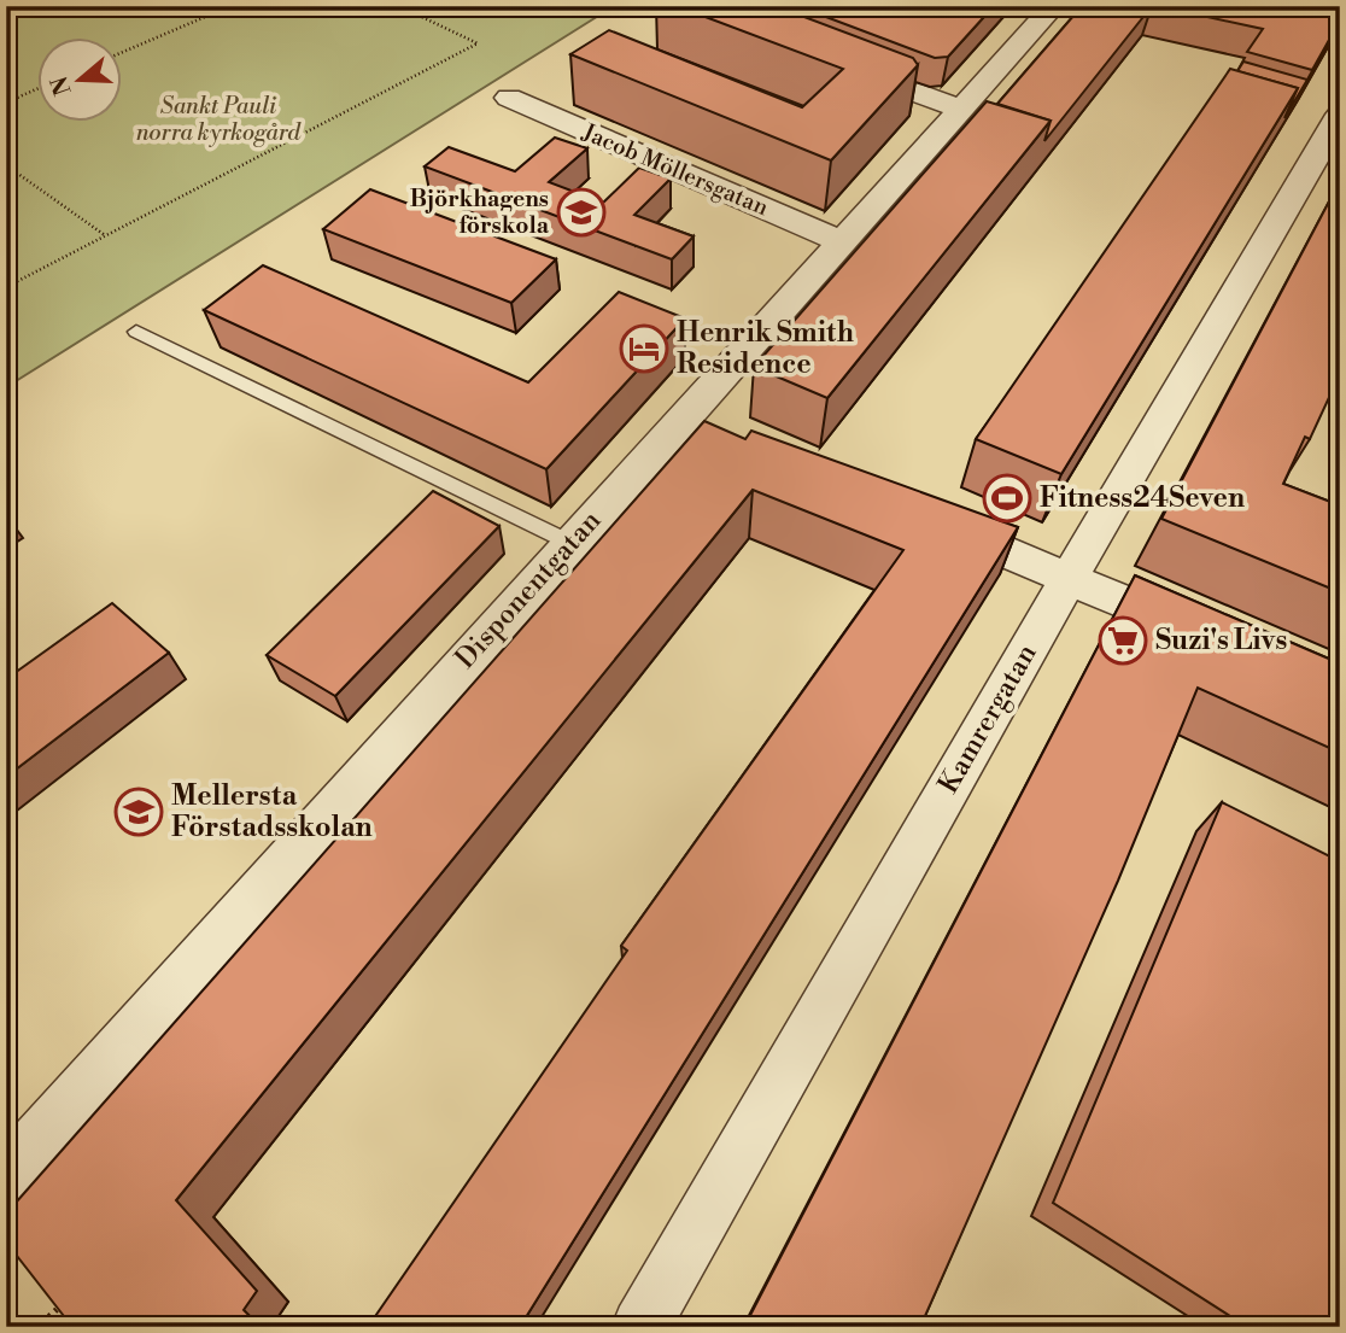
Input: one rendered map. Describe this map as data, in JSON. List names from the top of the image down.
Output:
{
  "streets": {
    "street": ["Jacob Möllersgatan", "Disponentgatan", "Kamrergatan"]
  },
  "crossings": [
    ["Jacob Möllersgatan", "Disponentgatan"]
  ],
  "parks": ["Sankt Pauli norra kyrkogård"],
  "places": {
    "school or university": ["Björkhagens förskola", "Mellersta Förstadsskolan"],
    "hotel": ["Henrik Smith Residence"],
    "sports": ["Fitness24Seven"],
    "supermarket": ["Suzi's Livs"]
  },
  "north": "left"
}
